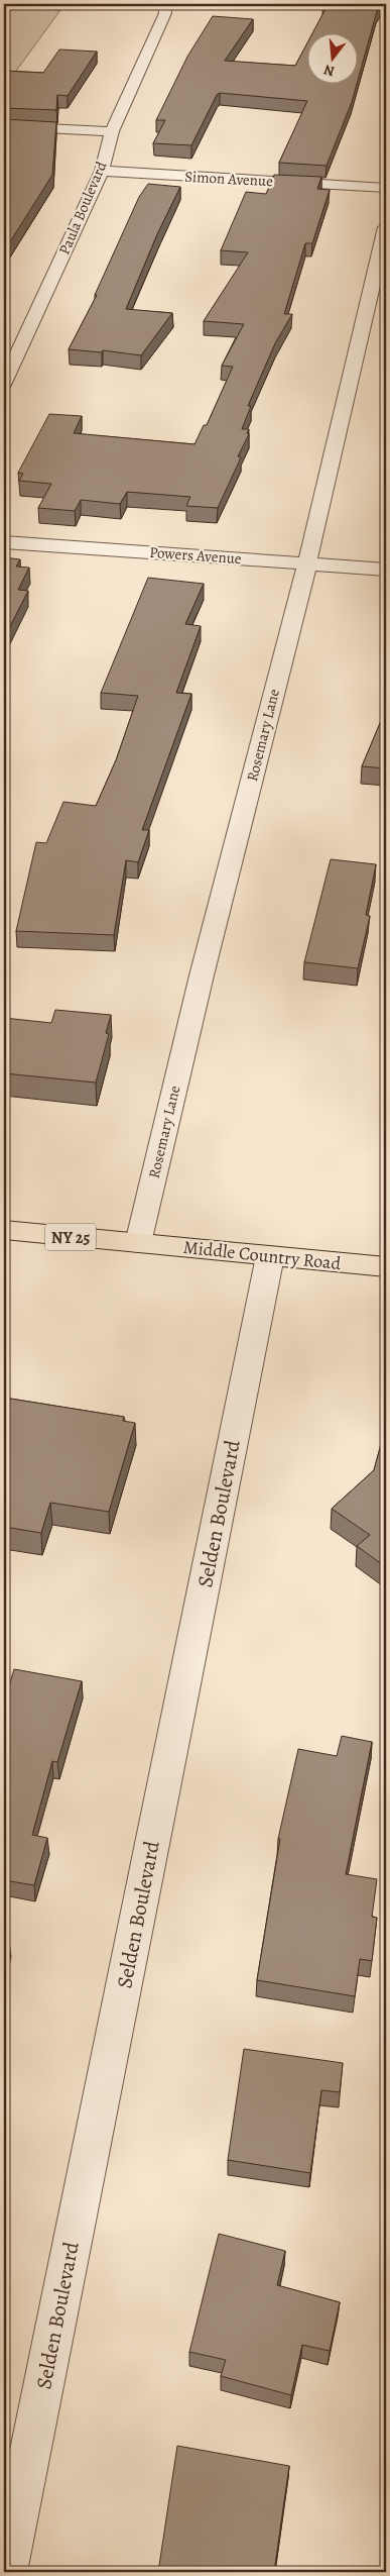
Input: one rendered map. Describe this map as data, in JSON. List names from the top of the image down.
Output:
{
  "streets": {
    "main road": ["NY 25", "Middle Country Road"],
    "street": [
      "Simon Avenue",
      "Paula Boulevard",
      "Powers Avenue",
      "Rosemary Lane",
      "Selden Boulevard"
    ]
  },
  "crossings": [
    ["Simon Avenue", "Paula Boulevard"],
    ["Powers Avenue", "Rosemary Lane"],
    ["Rosemary Lane", "NY 25"],
    ["Rosemary Lane", "Middle Country Road"],
    ["NY 25", "Middle Country Road"],
    ["Middle Country Road", "Selden Boulevard"]
  ],
  "north": "bottom"
}
